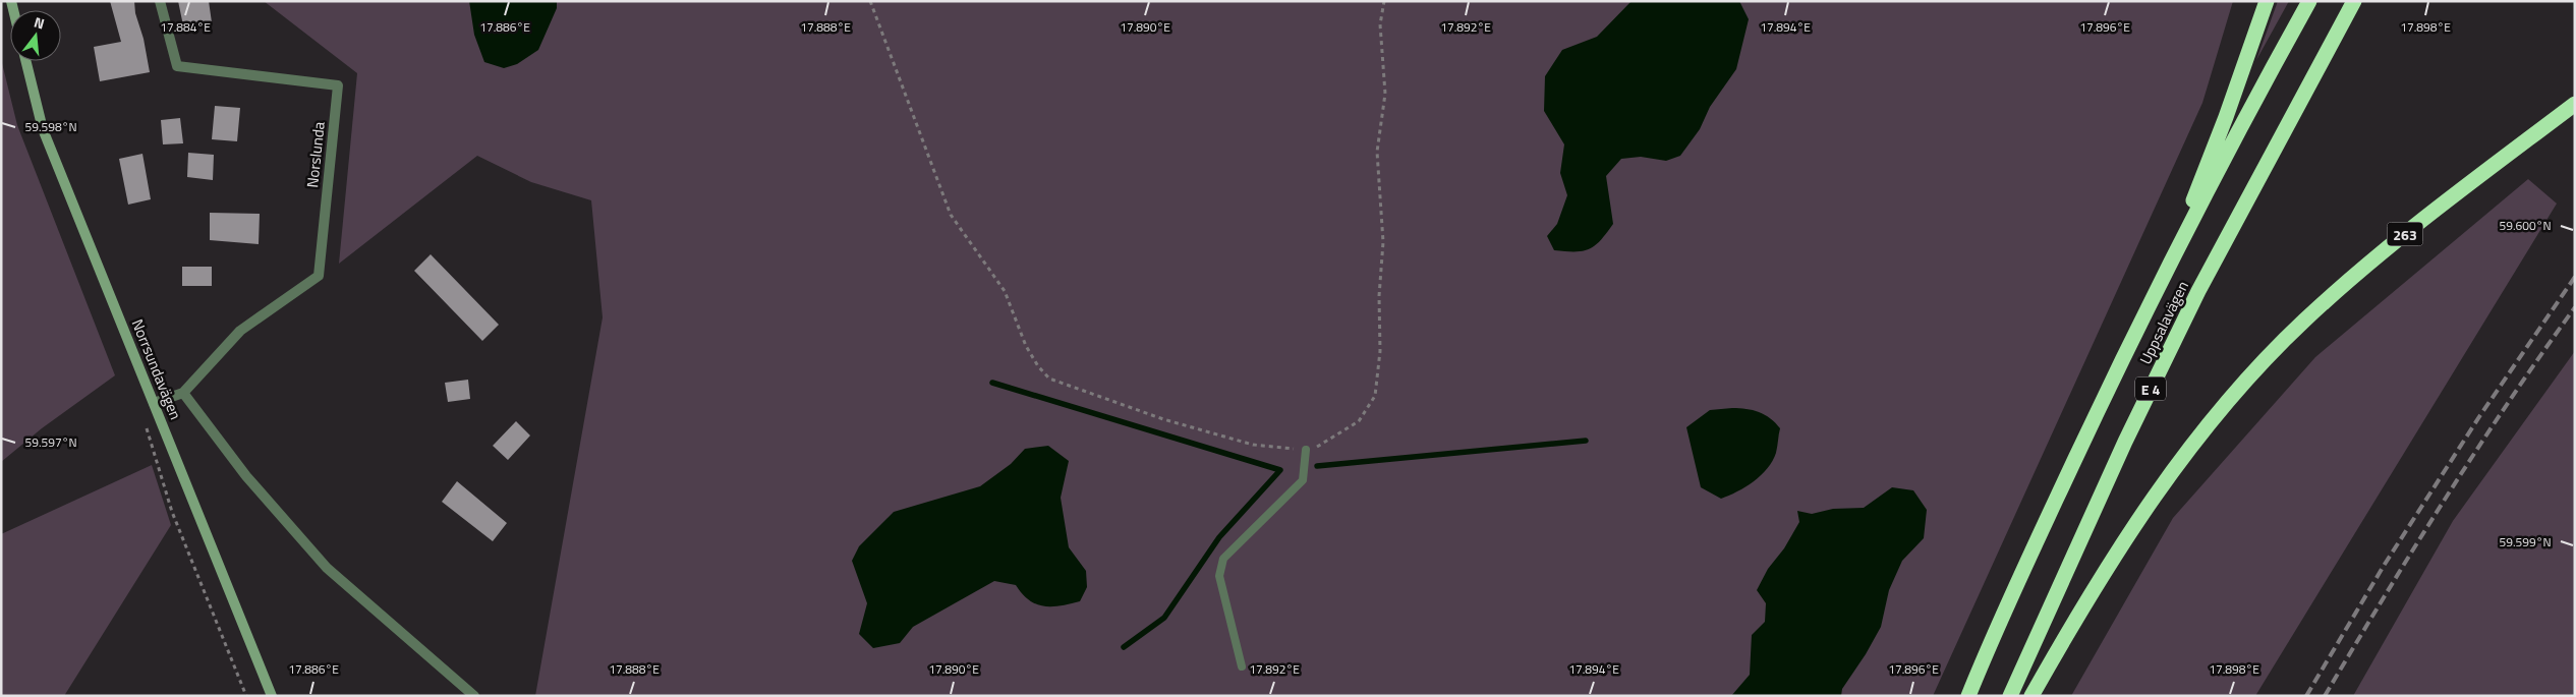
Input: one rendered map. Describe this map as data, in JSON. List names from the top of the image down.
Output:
{
  "streets": {
    "highway": ["263", "Uppsalavägen", "E 4"],
    "street": ["Norslunda", "Norrsundavägen"]
  },
  "north": "top",
  "coordinates": [
    "17.884°E",
    "17.886°E",
    "17.888°E",
    "17.890°E",
    "17.892°E",
    "17.894°E",
    "17.896°E",
    "17.898°E",
    "59.598°N",
    "59.600°N",
    "59.597°N",
    "59.599°N"
  ]
}
